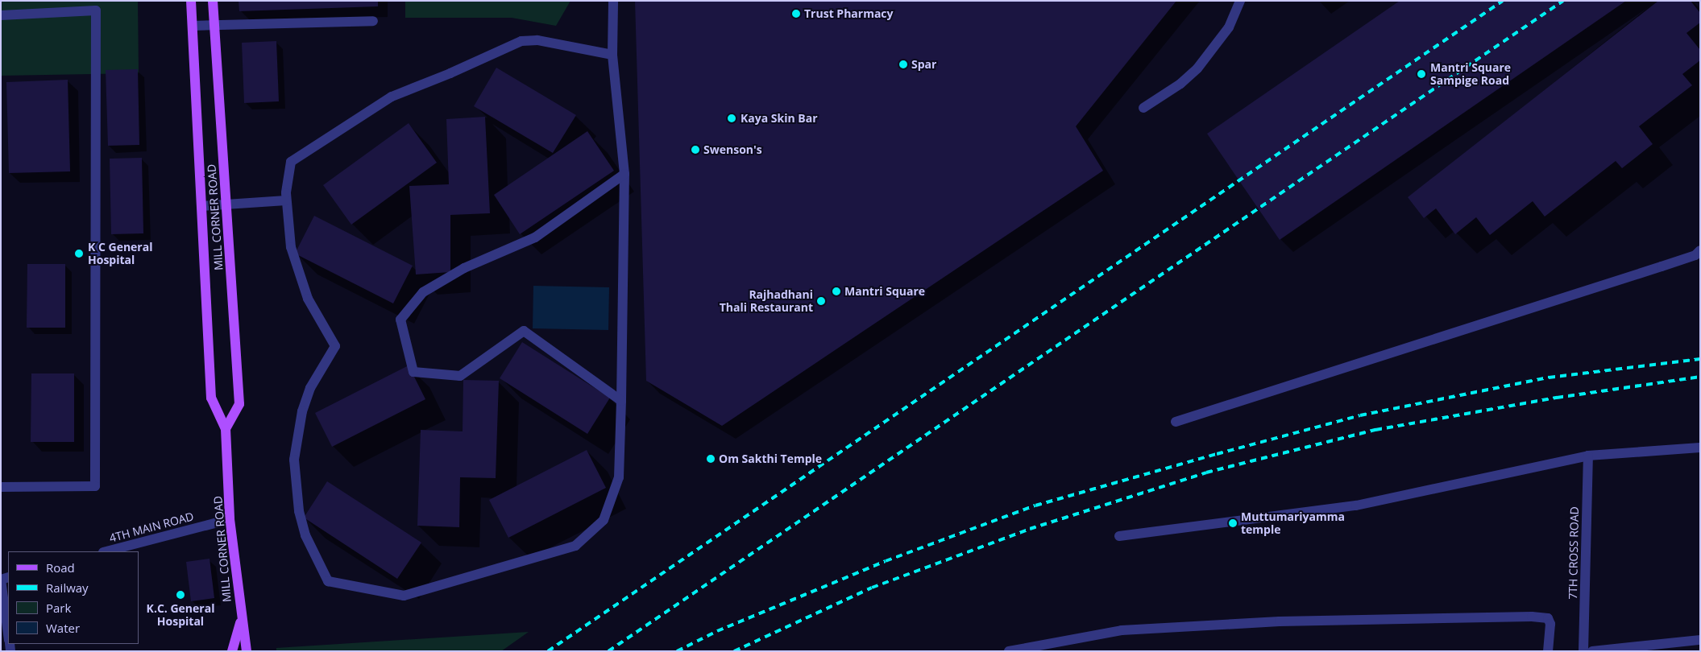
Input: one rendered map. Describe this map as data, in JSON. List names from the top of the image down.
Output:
{
  "streets": {
    "main road": ["MILL CORNER ROAD"],
    "street": ["4TH MAIN ROAD", "7TH CROSS ROAD"]
  },
  "crossings": [
    ["MILL CORNER ROAD", "4TH MAIN ROAD"]
  ],
  "places": [
    "Trust Pharmacy",
    "Spar",
    "Mantri Square Sampige Road",
    "Kaya Skin Bar",
    "Swenson's",
    "K C General Hospital",
    "Mantri Square",
    "Rajhadhani Thali Restaurant",
    "Om Sakthi Temple",
    "Muttumariyamma temple",
    "K.C. General Hospital"
  ],
  "legend": [
    "Road",
    "Railway",
    "Park",
    "Water"
  ]
}
